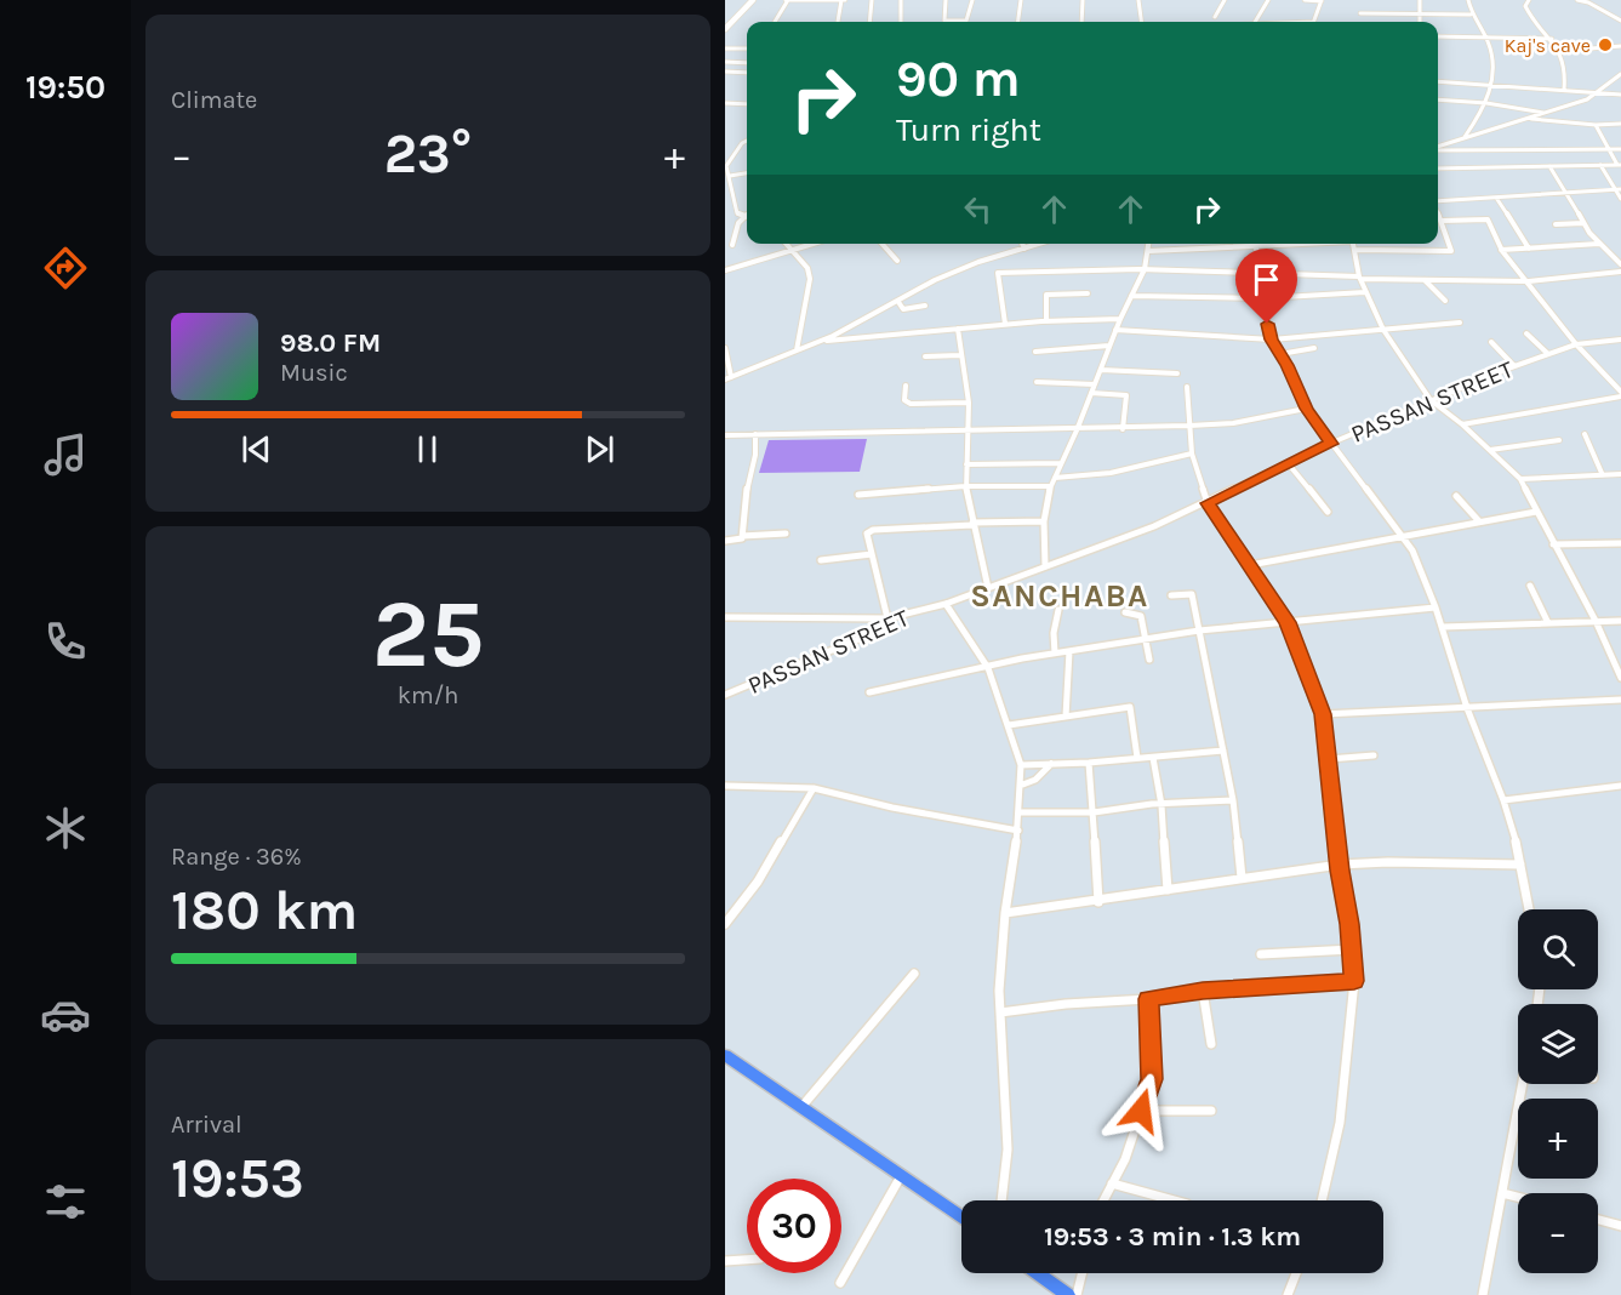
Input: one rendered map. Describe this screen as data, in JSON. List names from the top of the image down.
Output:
{
  "streets": {
    "street": ["PASSAN STREET"]
  },
  "districts": ["SANCHABA"],
  "places": ["Kaj's cave"],
  "page": {
    "tabs": "19:50",
    "tile": [
      "Climate",
      ["25", "km/h"],
      ["Range · 36%", "180 km"],
      ["Arrival", "19:53"]
    ],
    "turn": ["90 m", "Turn right"],
    "heat": ["−", "23°", "+"],
    "song": ["98.0 FM", "Music"],
    "map_buttons": ["+", "−"],
    "limit": "30",
    "trip": "19:53 · 3 min · 1.3 km"
  }
}
